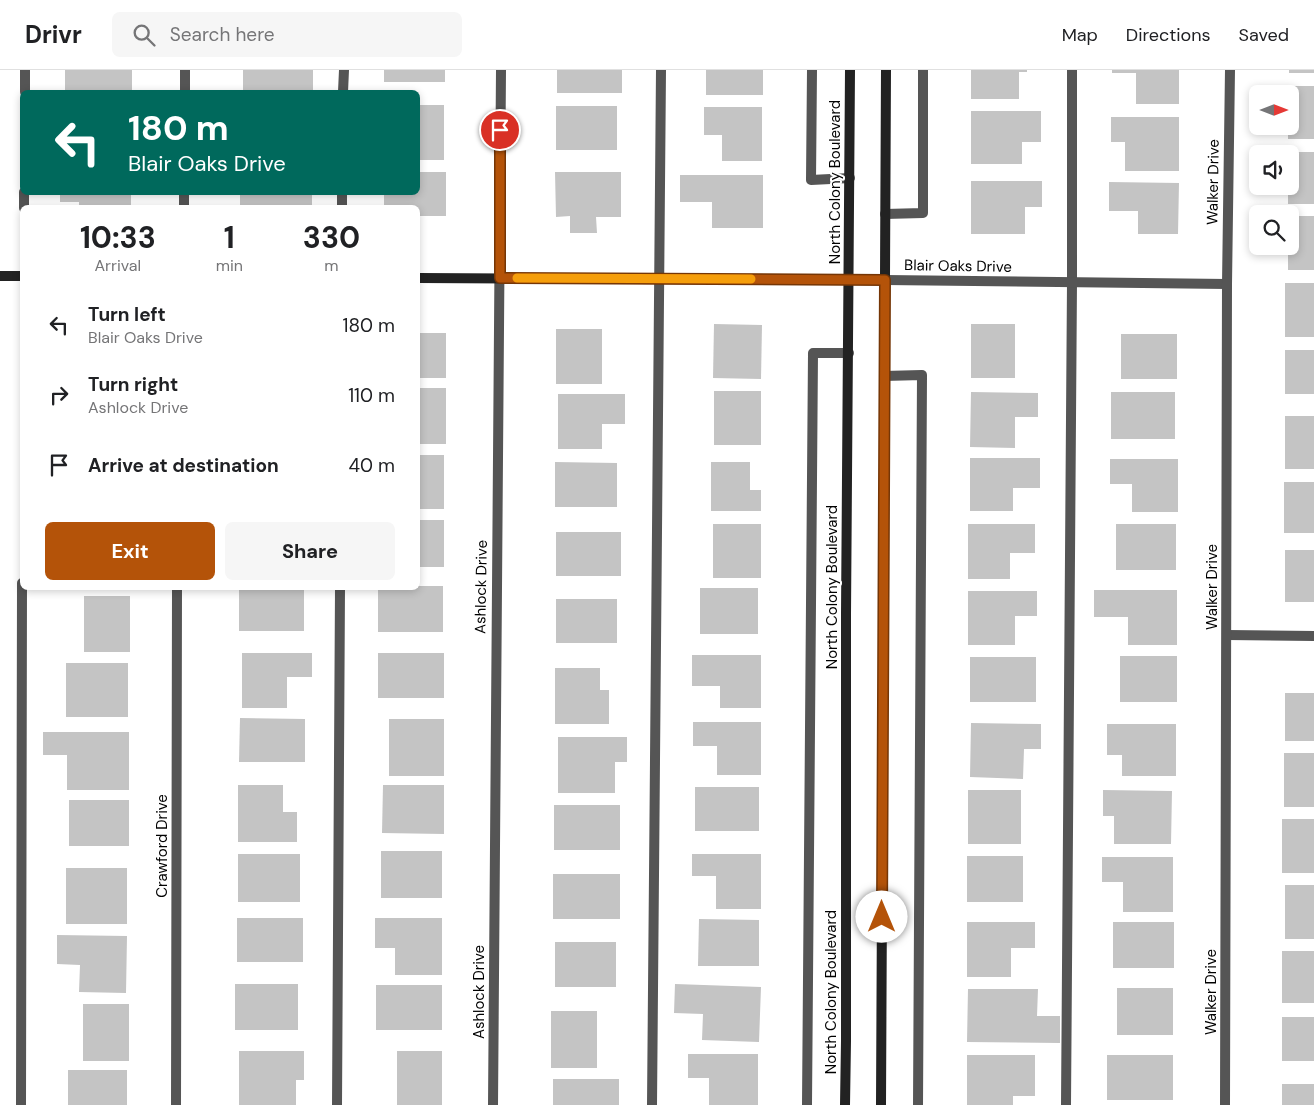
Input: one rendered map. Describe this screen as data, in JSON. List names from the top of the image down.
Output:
{
  "streets": {
    "main road": ["North Colony Boulevard", "Blair Oaks Drive"],
    "street": ["Walker Drive", "Ashlock Drive", "Crawford Drive"]
  },
  "crossings": [
    ["North Colony Boulevard", "Blair Oaks Drive"],
    ["Walker Drive", "Blair Oaks Drive"],
    ["Blair Oaks Drive", "Ashlock Drive"]
  ],
  "north": "right",
  "page": {
    "header": "Drivr",
    "search": "Search here",
    "nav": ["Map", "Directions", "Saved"],
    "turn": ["180 m", "Blair Oaks Drive"],
    "eta": [
      "10:33",
      "Arrival",
      "1",
      "min",
      "330",
      "m"
    ],
    "list": [
      {
        "name": "Turn left",
        "note": "Blair Oaks Drive",
        "value": "180 m"
      },
      {
        "name": "Turn right",
        "note": "Ashlock Drive",
        "value": "110 m"
      },
      {
        "name": "Arrive at destination",
        "value": "40 m"
      }
    ],
    "buttons": ["Exit", "Share"]
  }
}
